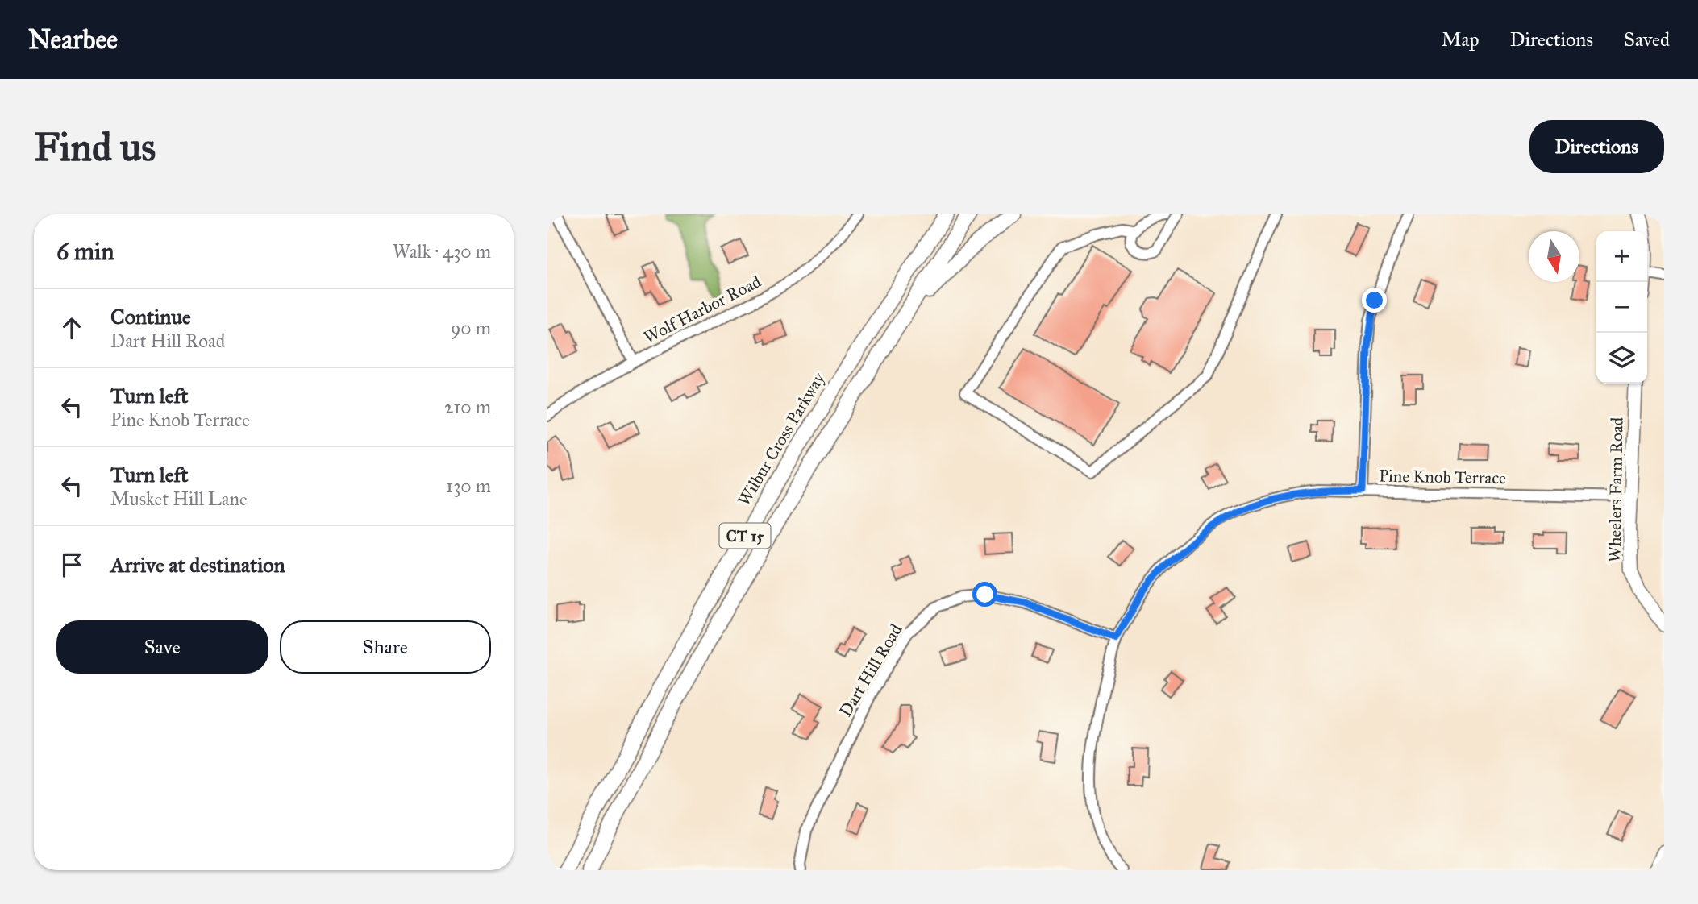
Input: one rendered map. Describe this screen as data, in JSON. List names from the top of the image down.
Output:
{
  "streets": {
    "highway": ["Wilbur Cross Parkway", "CT 15"],
    "main road": ["Wheelers Farm Road"],
    "street": ["Wolf Harbor Road", "Pine Knob Terrace", "Dart Hill Road"]
  },
  "crossings": [
    ["Pine Knob Terrace", "Wheelers Farm Road"],
    ["Pine Knob Terrace", "Dart Hill Road"]
  ],
  "north": "bottom",
  "page": {
    "header": "Nearbee",
    "nav": ["Map", "Directions", "Saved"],
    "buttons": [
      "Directions",
      ["Save", "Share"]
    ],
    "title": "Find us",
    "heading": ["6 min", "Walk · 430 m"],
    "map_buttons": ["+", "−"],
    "list": [
      ["Continue", "Dart Hill Road", "90 m"],
      ["Turn left", "Pine Knob Terrace", "210 m"],
      ["Turn left", "Musket Hill Lane", "130 m"],
      "Arrive at destination"
    ]
  }
}
